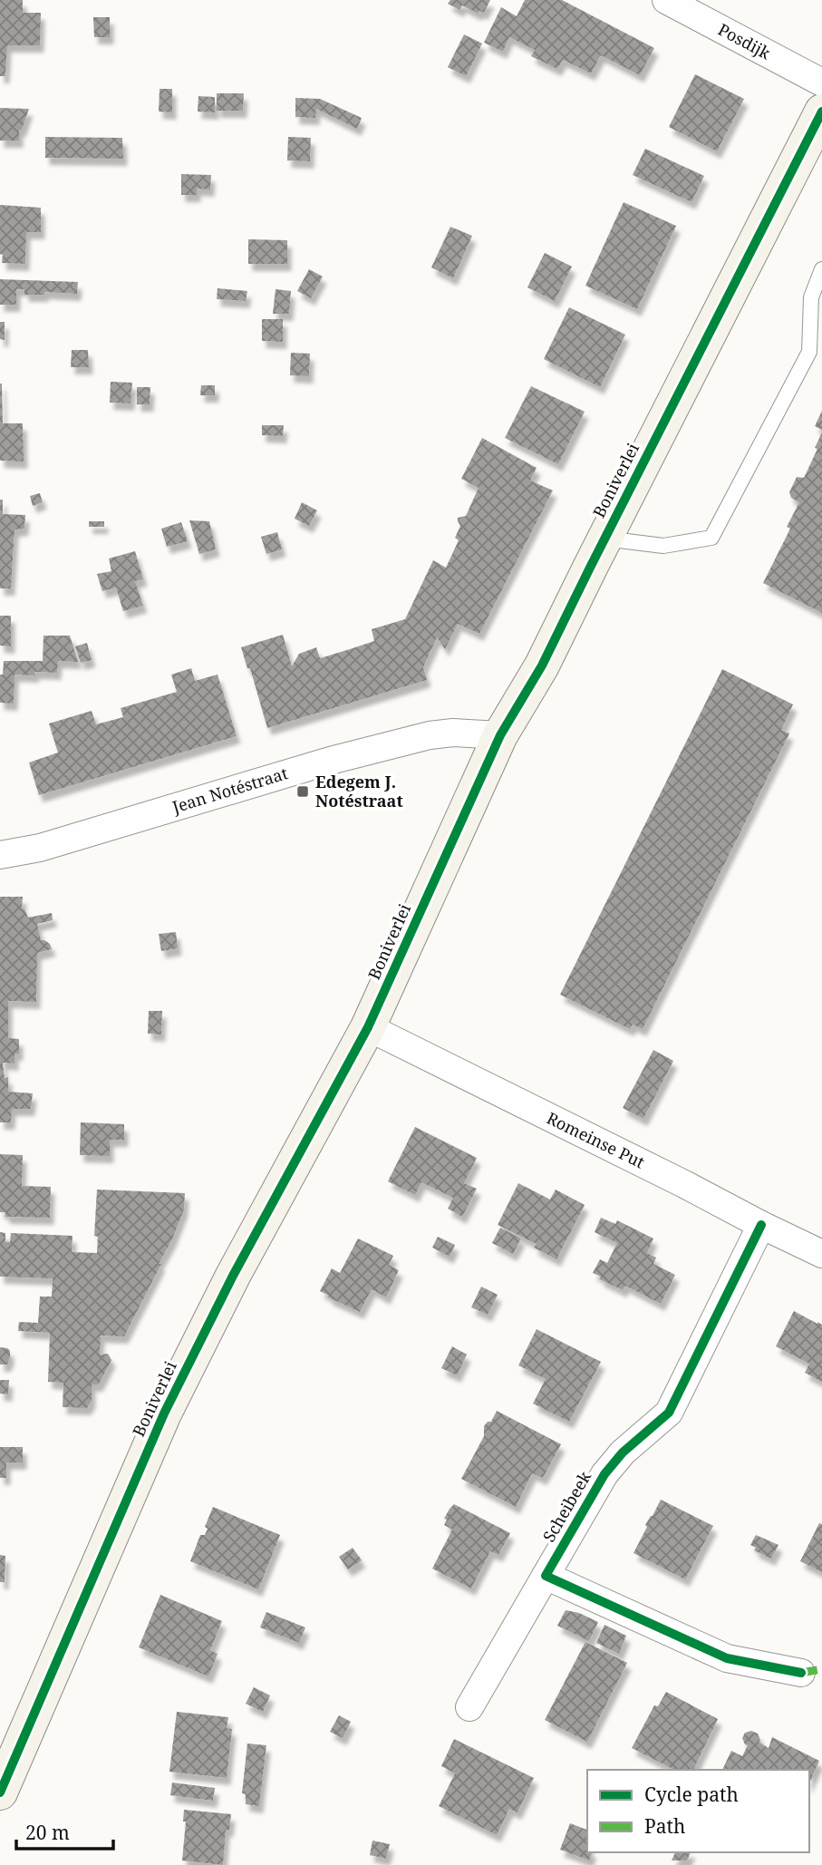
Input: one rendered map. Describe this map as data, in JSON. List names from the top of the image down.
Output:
{
  "streets": {
    "main road": ["Boniverlei"],
    "street": [
      "Posdijk",
      "Jean Notéstraat",
      "Romeinse Put",
      "Scheibeek"
    ]
  },
  "crossings": [
    ["Boniverlei", "Jean Notéstraat"],
    ["Boniverlei", "Romeinse Put"],
    ["Romeinse Put", "Scheibeek"]
  ],
  "places": {
    "transit": ["Edegem J. Notéstraat"]
  },
  "legend": ["Cycle path", "Path"],
  "scale_bar": "20 m"
}
